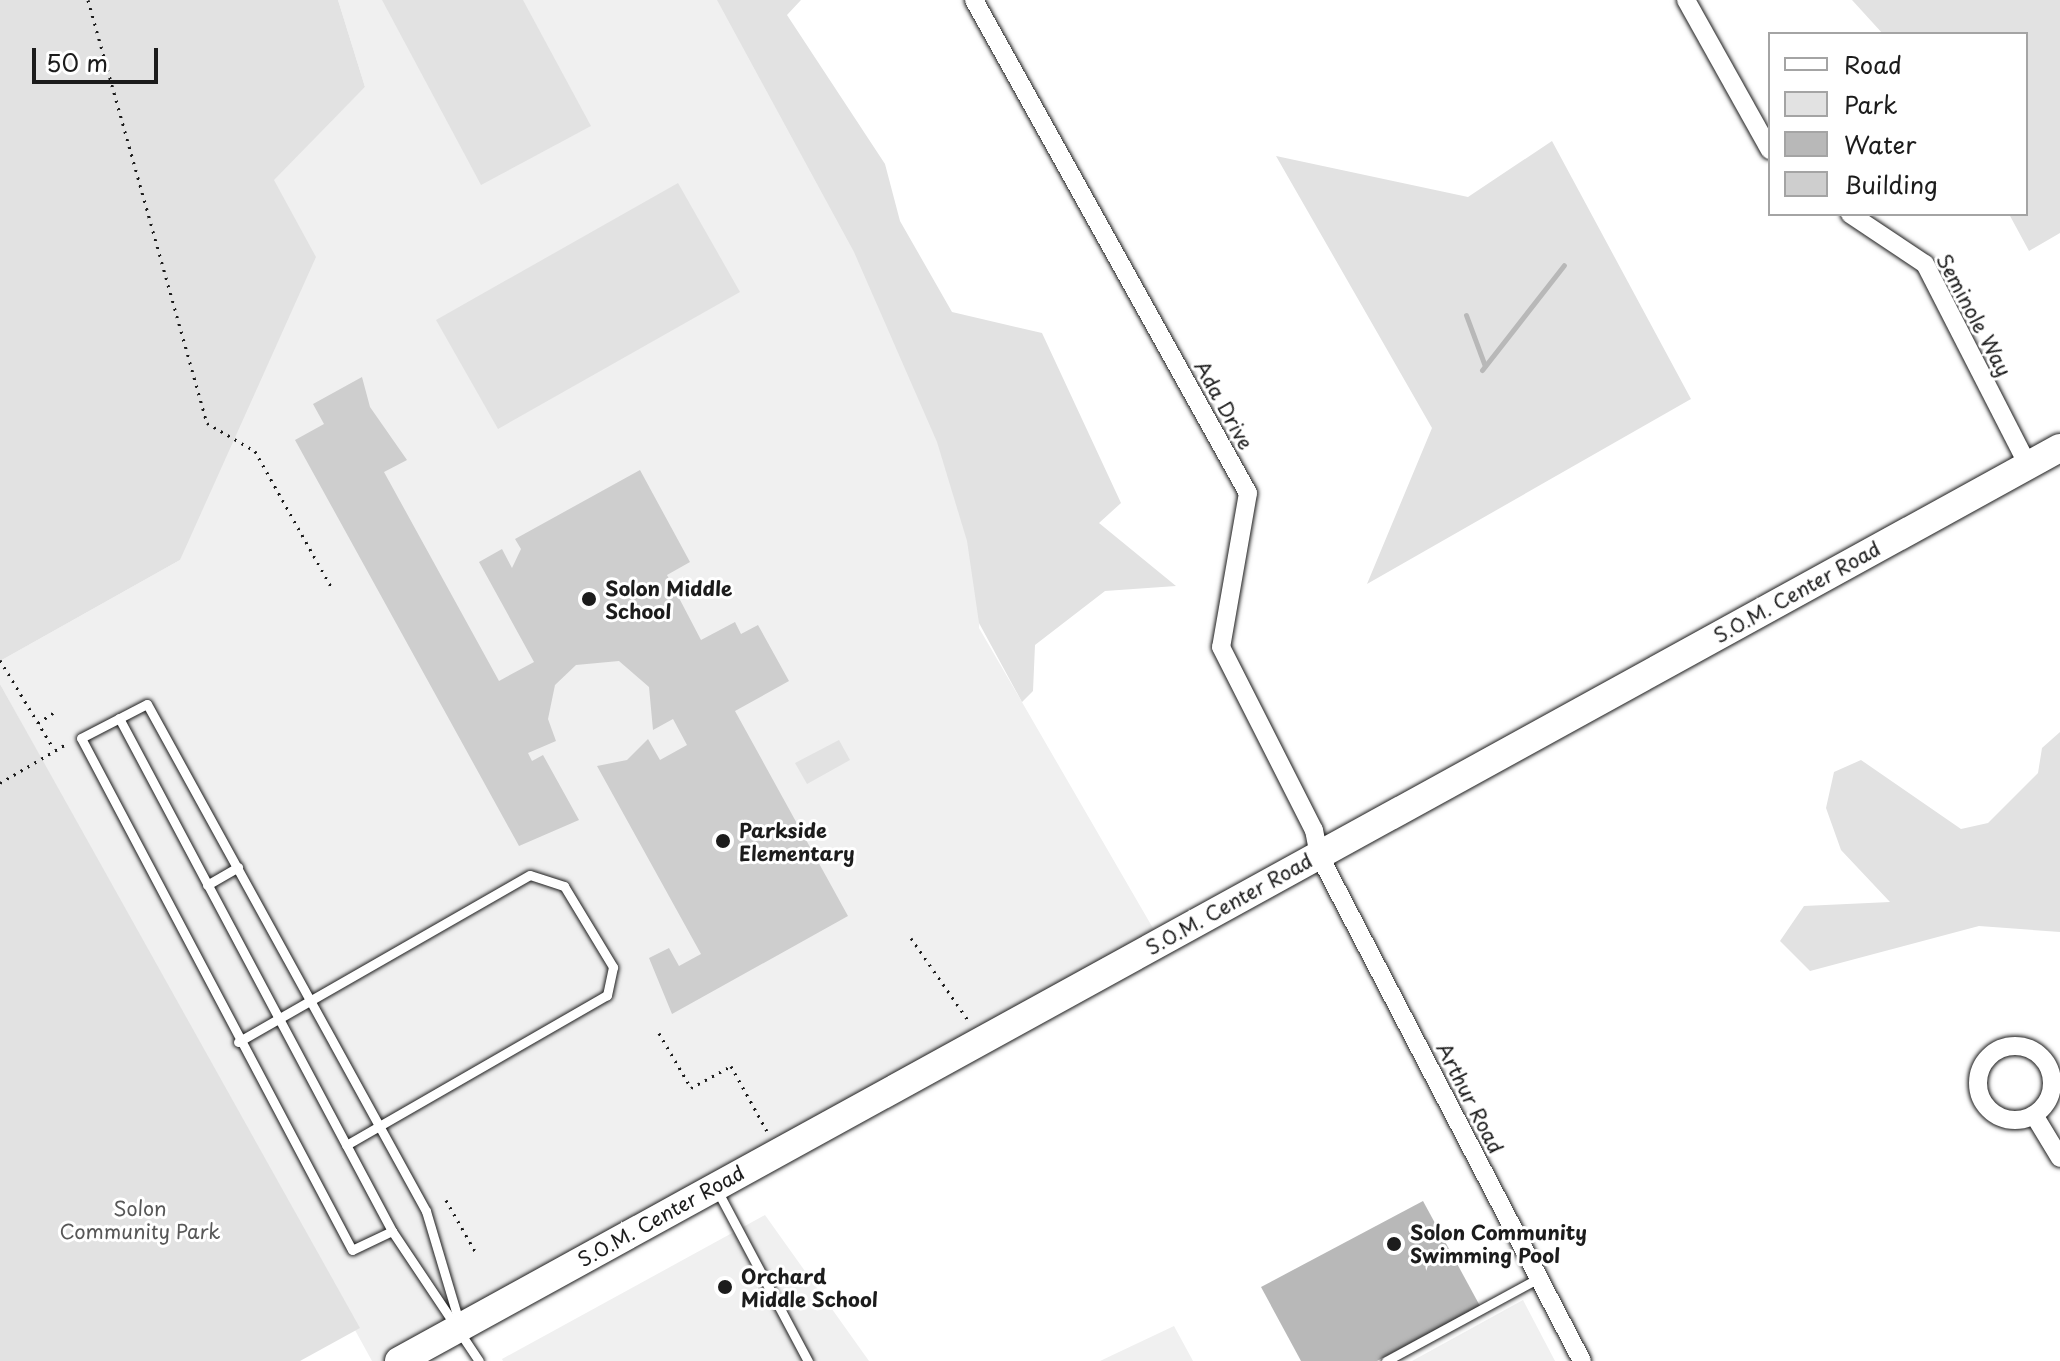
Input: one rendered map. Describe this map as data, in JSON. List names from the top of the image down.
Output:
{
  "streets": {
    "main road": ["S.O.M. Center Road"],
    "street": ["Seminole Way", "Ada Drive", "Arthur Road"]
  },
  "crossings": [
    ["Seminole Way", "S.O.M. Center Road"],
    ["Ada Drive", "S.O.M. Center Road"],
    ["Ada Drive", "Arthur Road"],
    ["S.O.M. Center Road", "Arthur Road"]
  ],
  "parks": ["Solon Community Park"],
  "places": [
    "Solon Middle School",
    "Parkside Elementary",
    "Solon Community Swimming Pool",
    "Orchard Middle School"
  ],
  "legend": [
    "Road",
    "Park",
    "Water",
    "Building"
  ],
  "scale_bar": "50 m"
}
